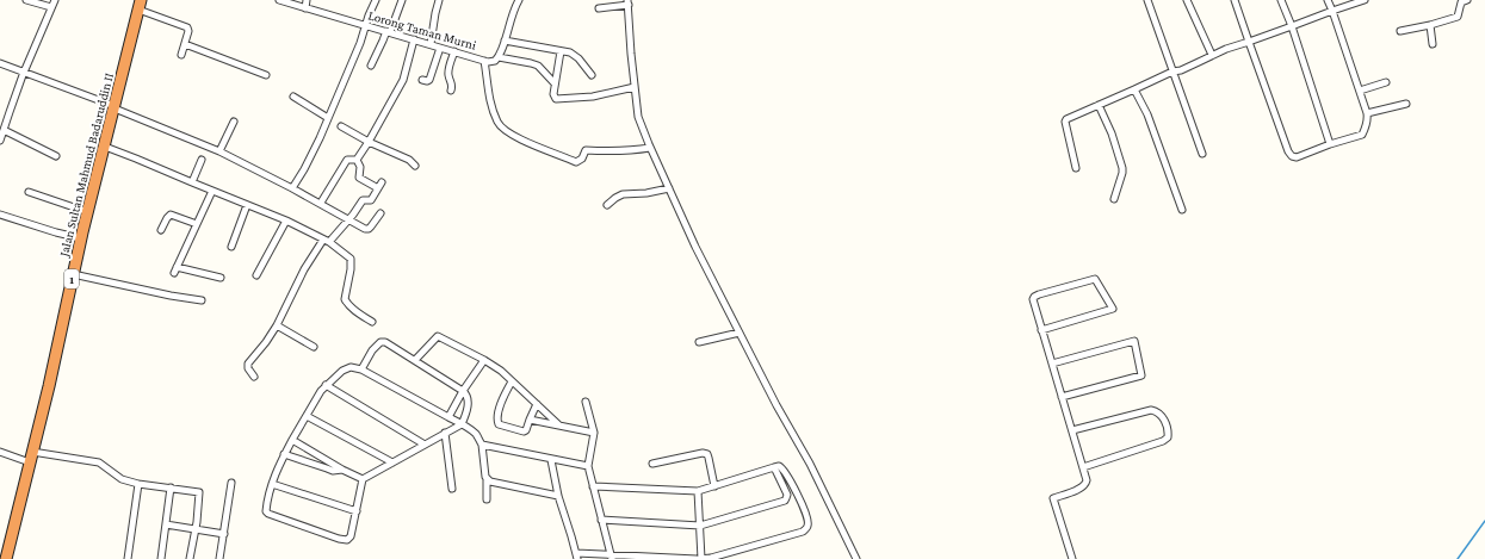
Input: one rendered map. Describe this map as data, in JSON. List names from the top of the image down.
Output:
{
  "streets": {
    "highway": ["Jalan Sultan Mahmud Badaruddin II", "1"],
    "street": ["Lorong Taman Murni"]
  }
}
